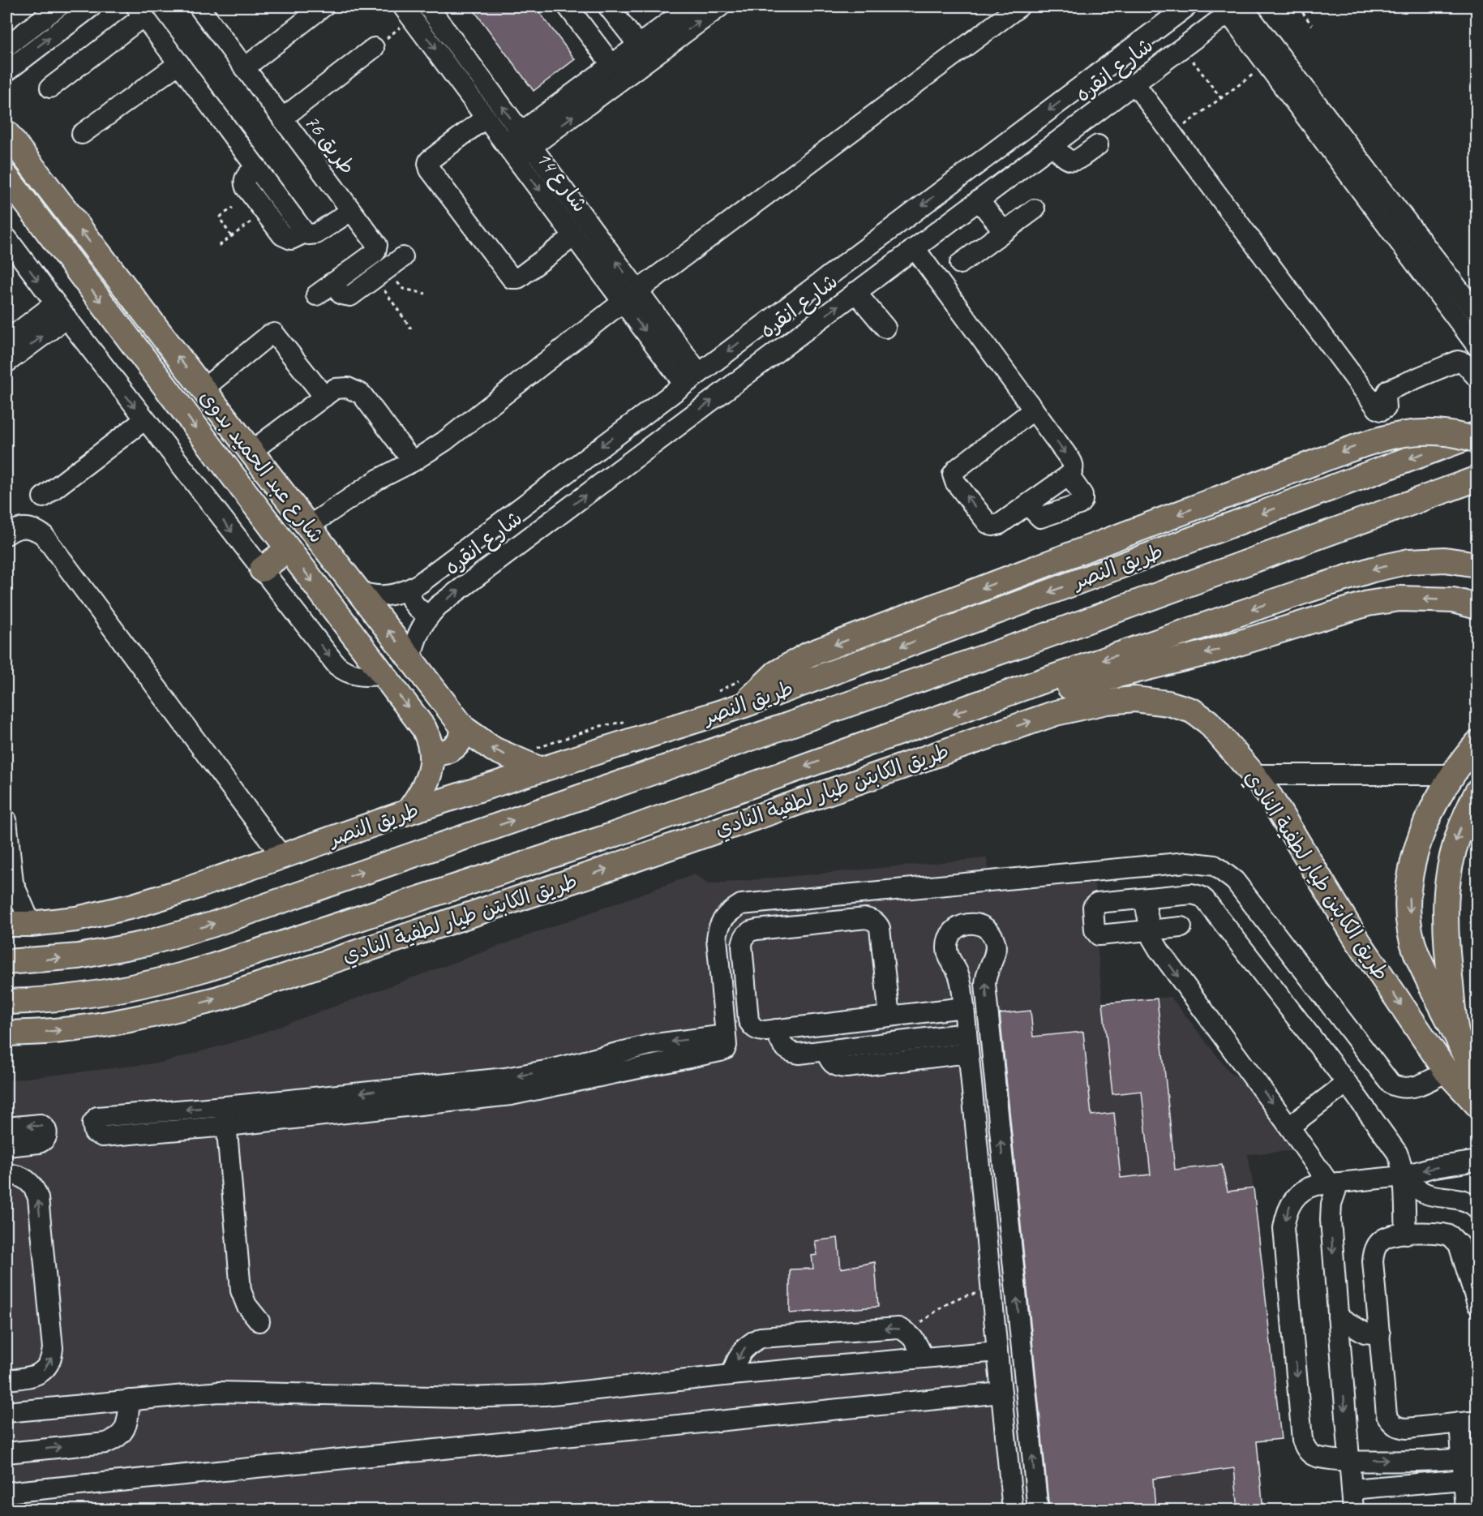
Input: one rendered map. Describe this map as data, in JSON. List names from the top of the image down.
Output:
{
  "streets": {
    "main road": ["شارع عبد الحميد بدوى", "طريق النصر", "طريق الكابتن طيار لطفية النادي"],
    "street": ["شارع انقره", "طريق 76", "شارع 14"]
  },
  "crossings": [
    ["شارع انقره", "شارع 14"],
    ["شارع انقره", "شارع عبد الحميد بدوى"],
    ["شارع عبد الحميد بدوى", "طريق النصر"]
  ]
}
